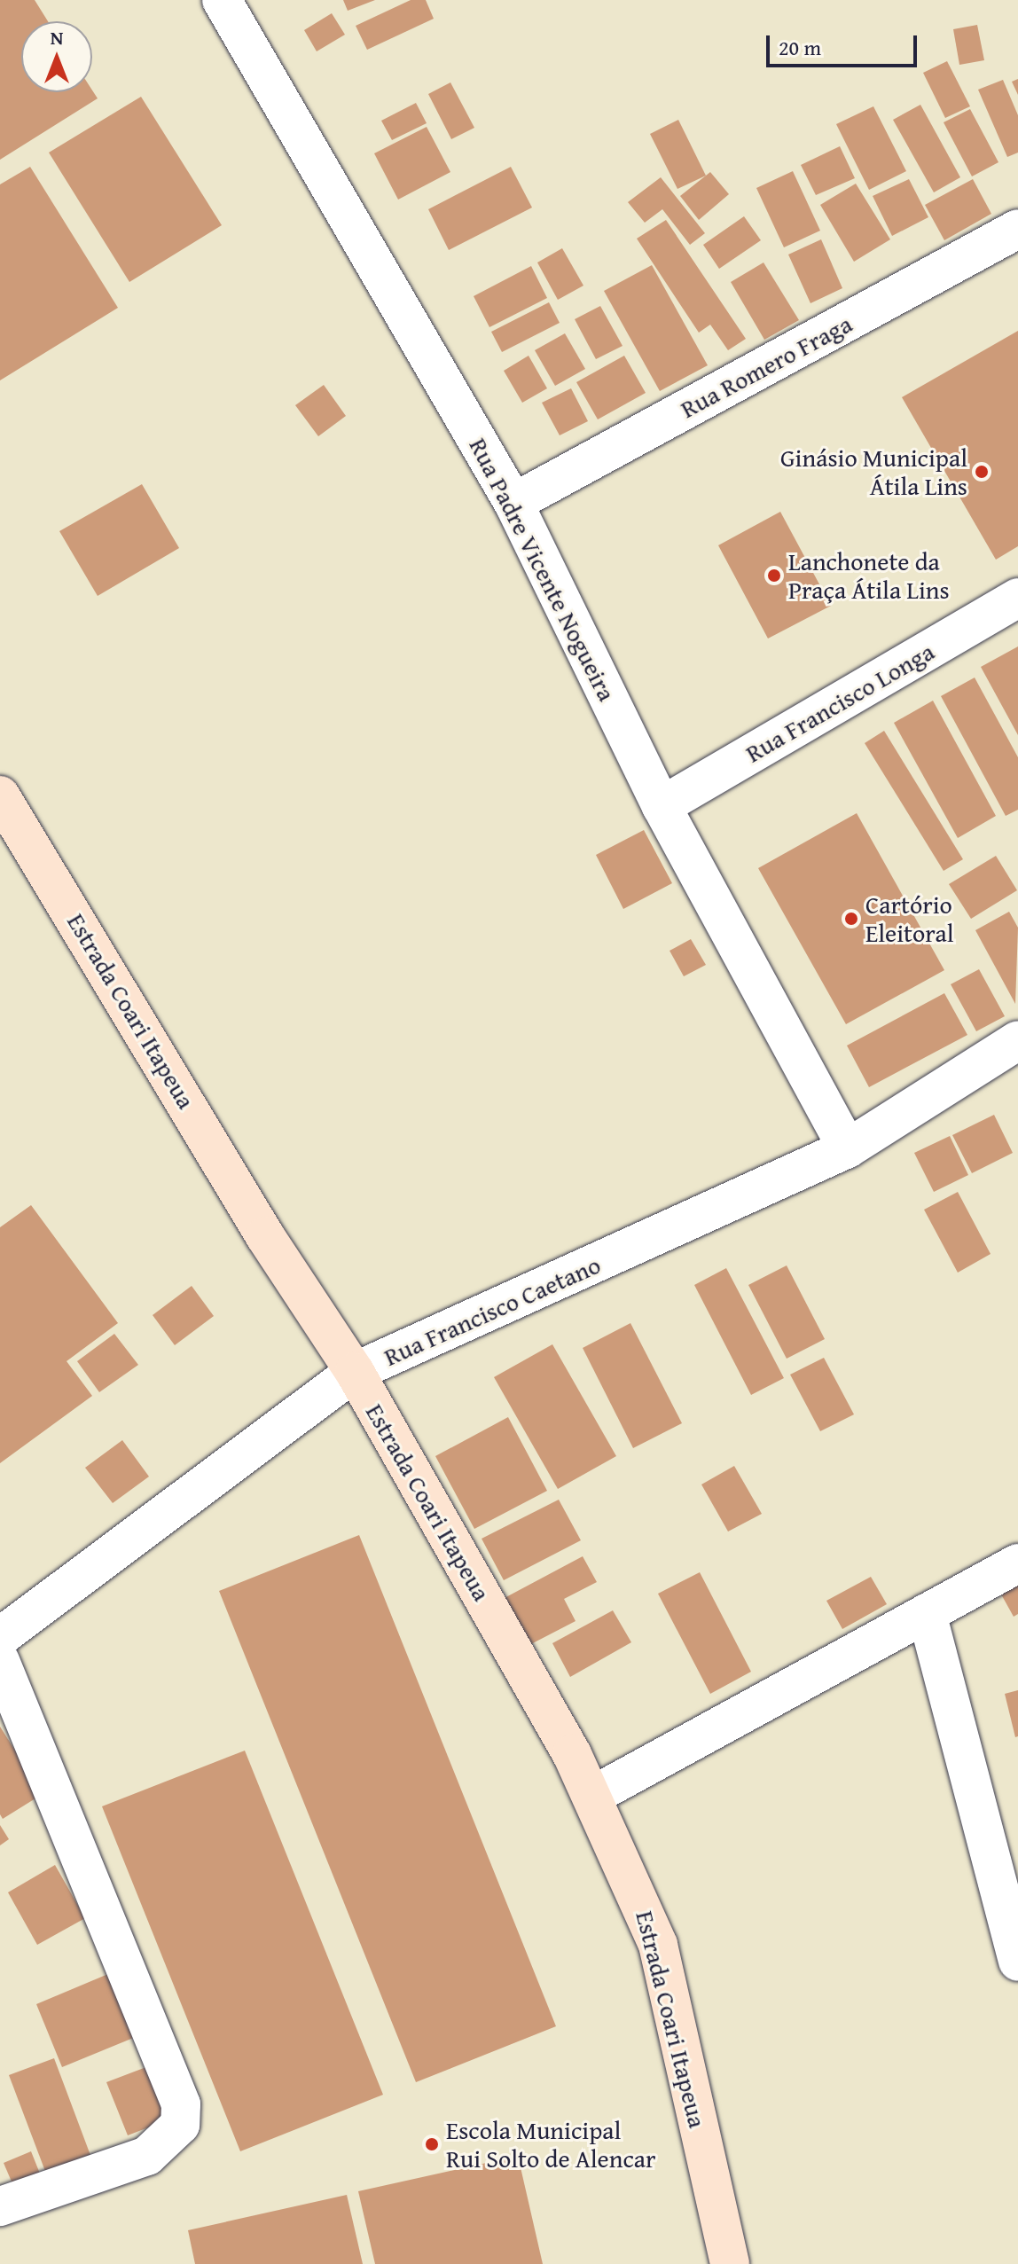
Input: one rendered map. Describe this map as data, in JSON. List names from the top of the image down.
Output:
{
  "streets": {
    "street": [
      "Rua Romero Fraga",
      "Rua Padre Vicente Nogueira",
      "Rua Francisco Longa",
      "Estrada Coari Itapeua",
      "Rua Francisco Caetano"
    ]
  },
  "crossings": [
    ["Rua Romero Fraga", "Rua Padre Vicente Nogueira"],
    ["Rua Padre Vicente Nogueira", "Rua Francisco Longa"],
    ["Rua Padre Vicente Nogueira", "Rua Francisco Caetano"],
    ["Estrada Coari Itapeua", "Rua Francisco Caetano"]
  ],
  "places": [
    "Ginásio Municipal Átila Lins",
    "Lanchonete da Praça Átila Lins",
    "Cartório Eleitoral",
    "Escola Municipal Rui Solto de Alencar"
  ],
  "scale_bar": "20 m",
  "north": "top"
}
